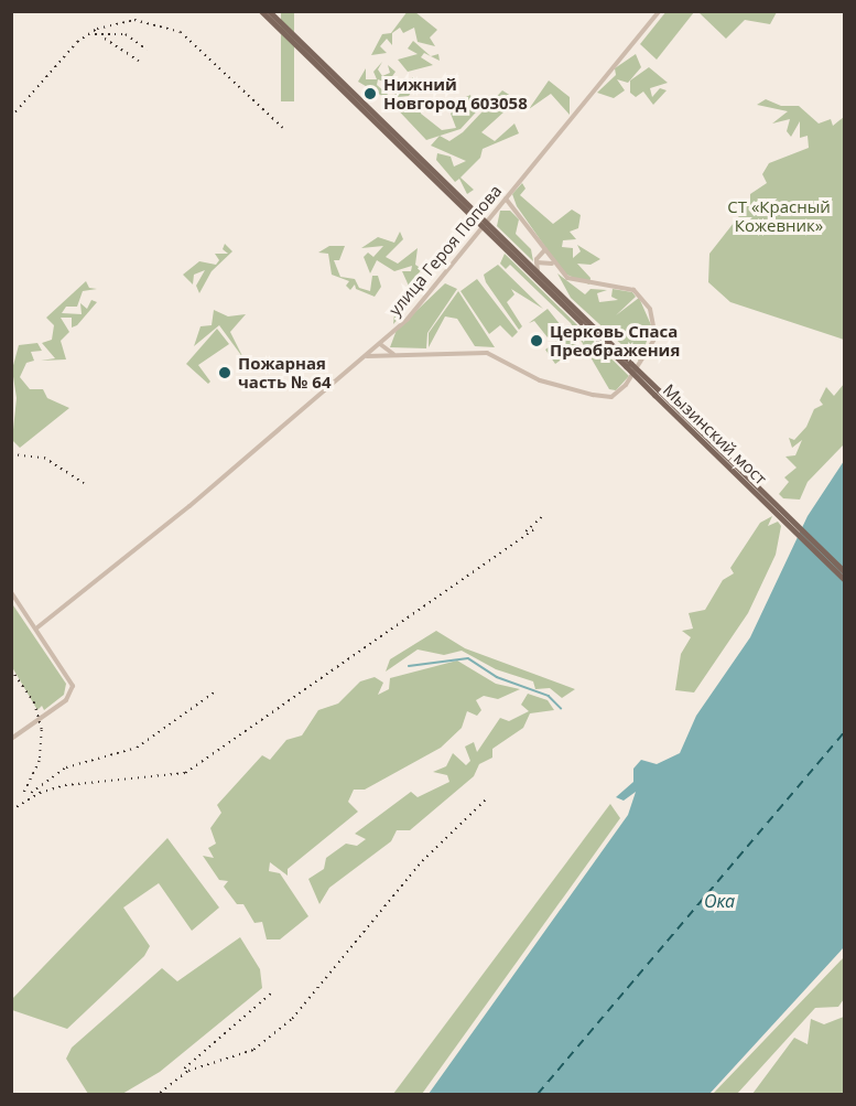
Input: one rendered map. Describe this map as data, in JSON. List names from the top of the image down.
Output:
{
  "streets": {
    "main road": ["Мызинский мост"],
    "street": ["улица Героя Попова"]
  },
  "crossings": [
    ["улица Героя Попова", "Мызинский мост"]
  ],
  "water": ["Ока"],
  "parks": ["СТ «Красный Кожевник»"],
  "places": ["Нижний Новгород 603058", "Церковь Спаса Преображения", "Пожарная часть № 64"]
}
